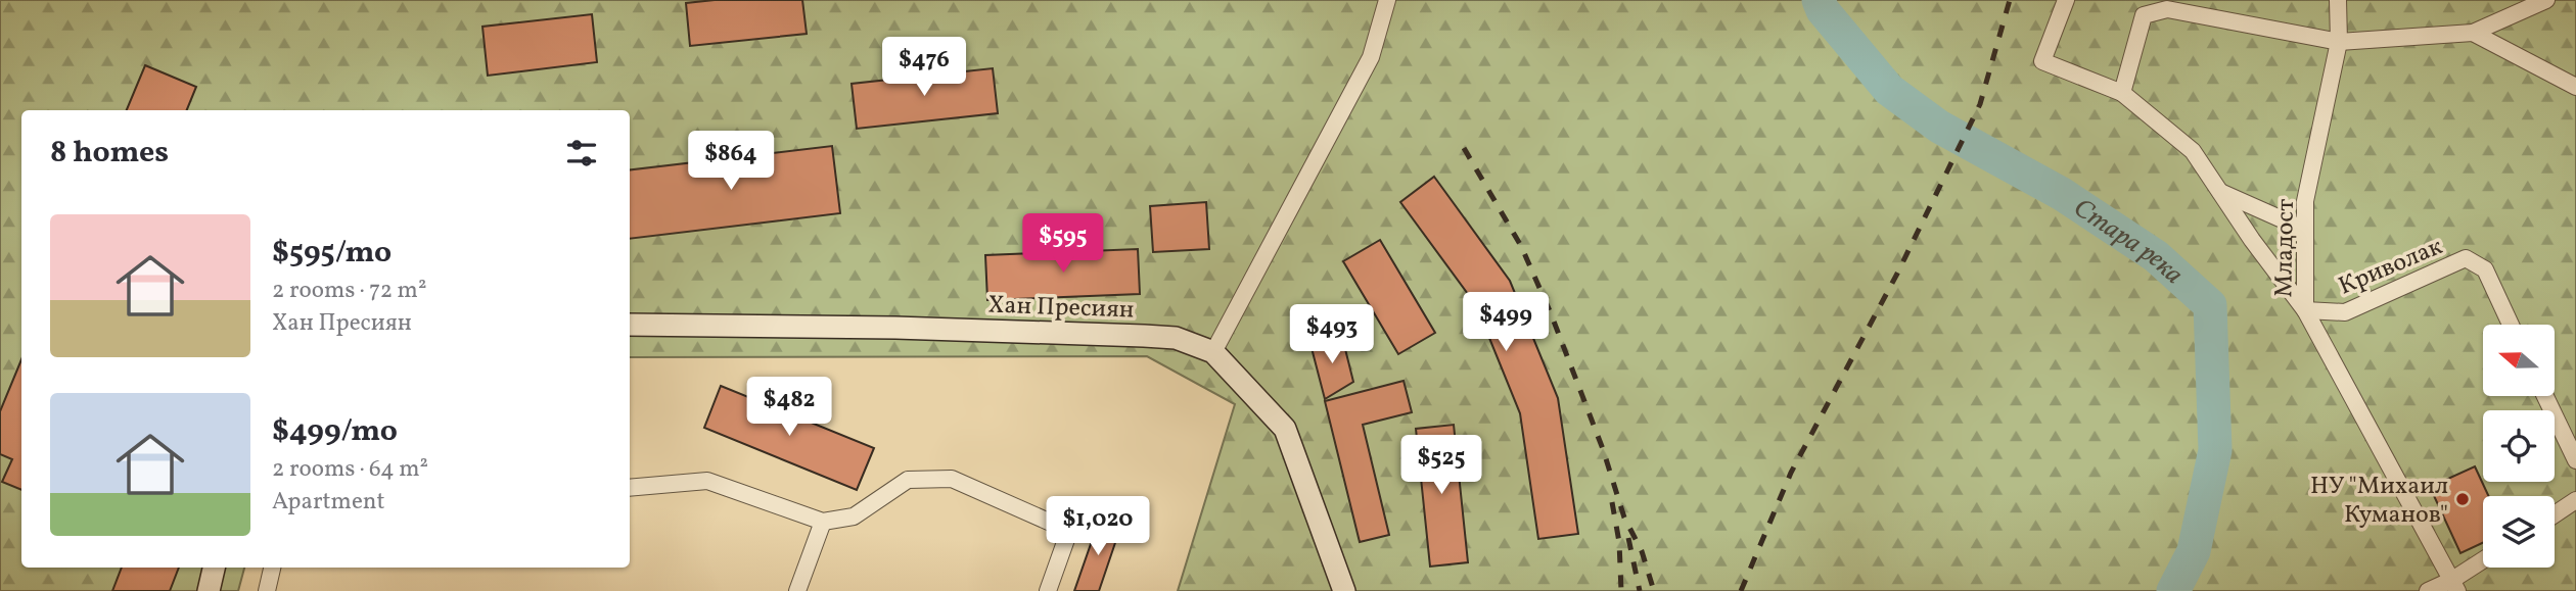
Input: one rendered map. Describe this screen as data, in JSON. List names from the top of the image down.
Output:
{
  "streets": {
    "street": ["Младост", "Криволак", "Хан Пресиян"]
  },
  "crossings": [
    ["Младост", "Криволак"]
  ],
  "water": ["Стара река"],
  "places": ["НУ \"Михаил Куманов\""],
  "north": "left",
  "page": {
    "price": [
      "$476",
      "$864",
      "$595",
      "$499",
      "$493",
      "$482",
      "$525",
      "$1,020"
    ],
    "heading": "8 homes",
    "list": [
      {
        "name": "$595/mo",
        "note": "2 rooms · 72 m² · Хан Пресиян"
      },
      {
        "name": "$499/mo",
        "note": "2 rooms · 64 m² · Apartment"
      }
    ]
  }
}
